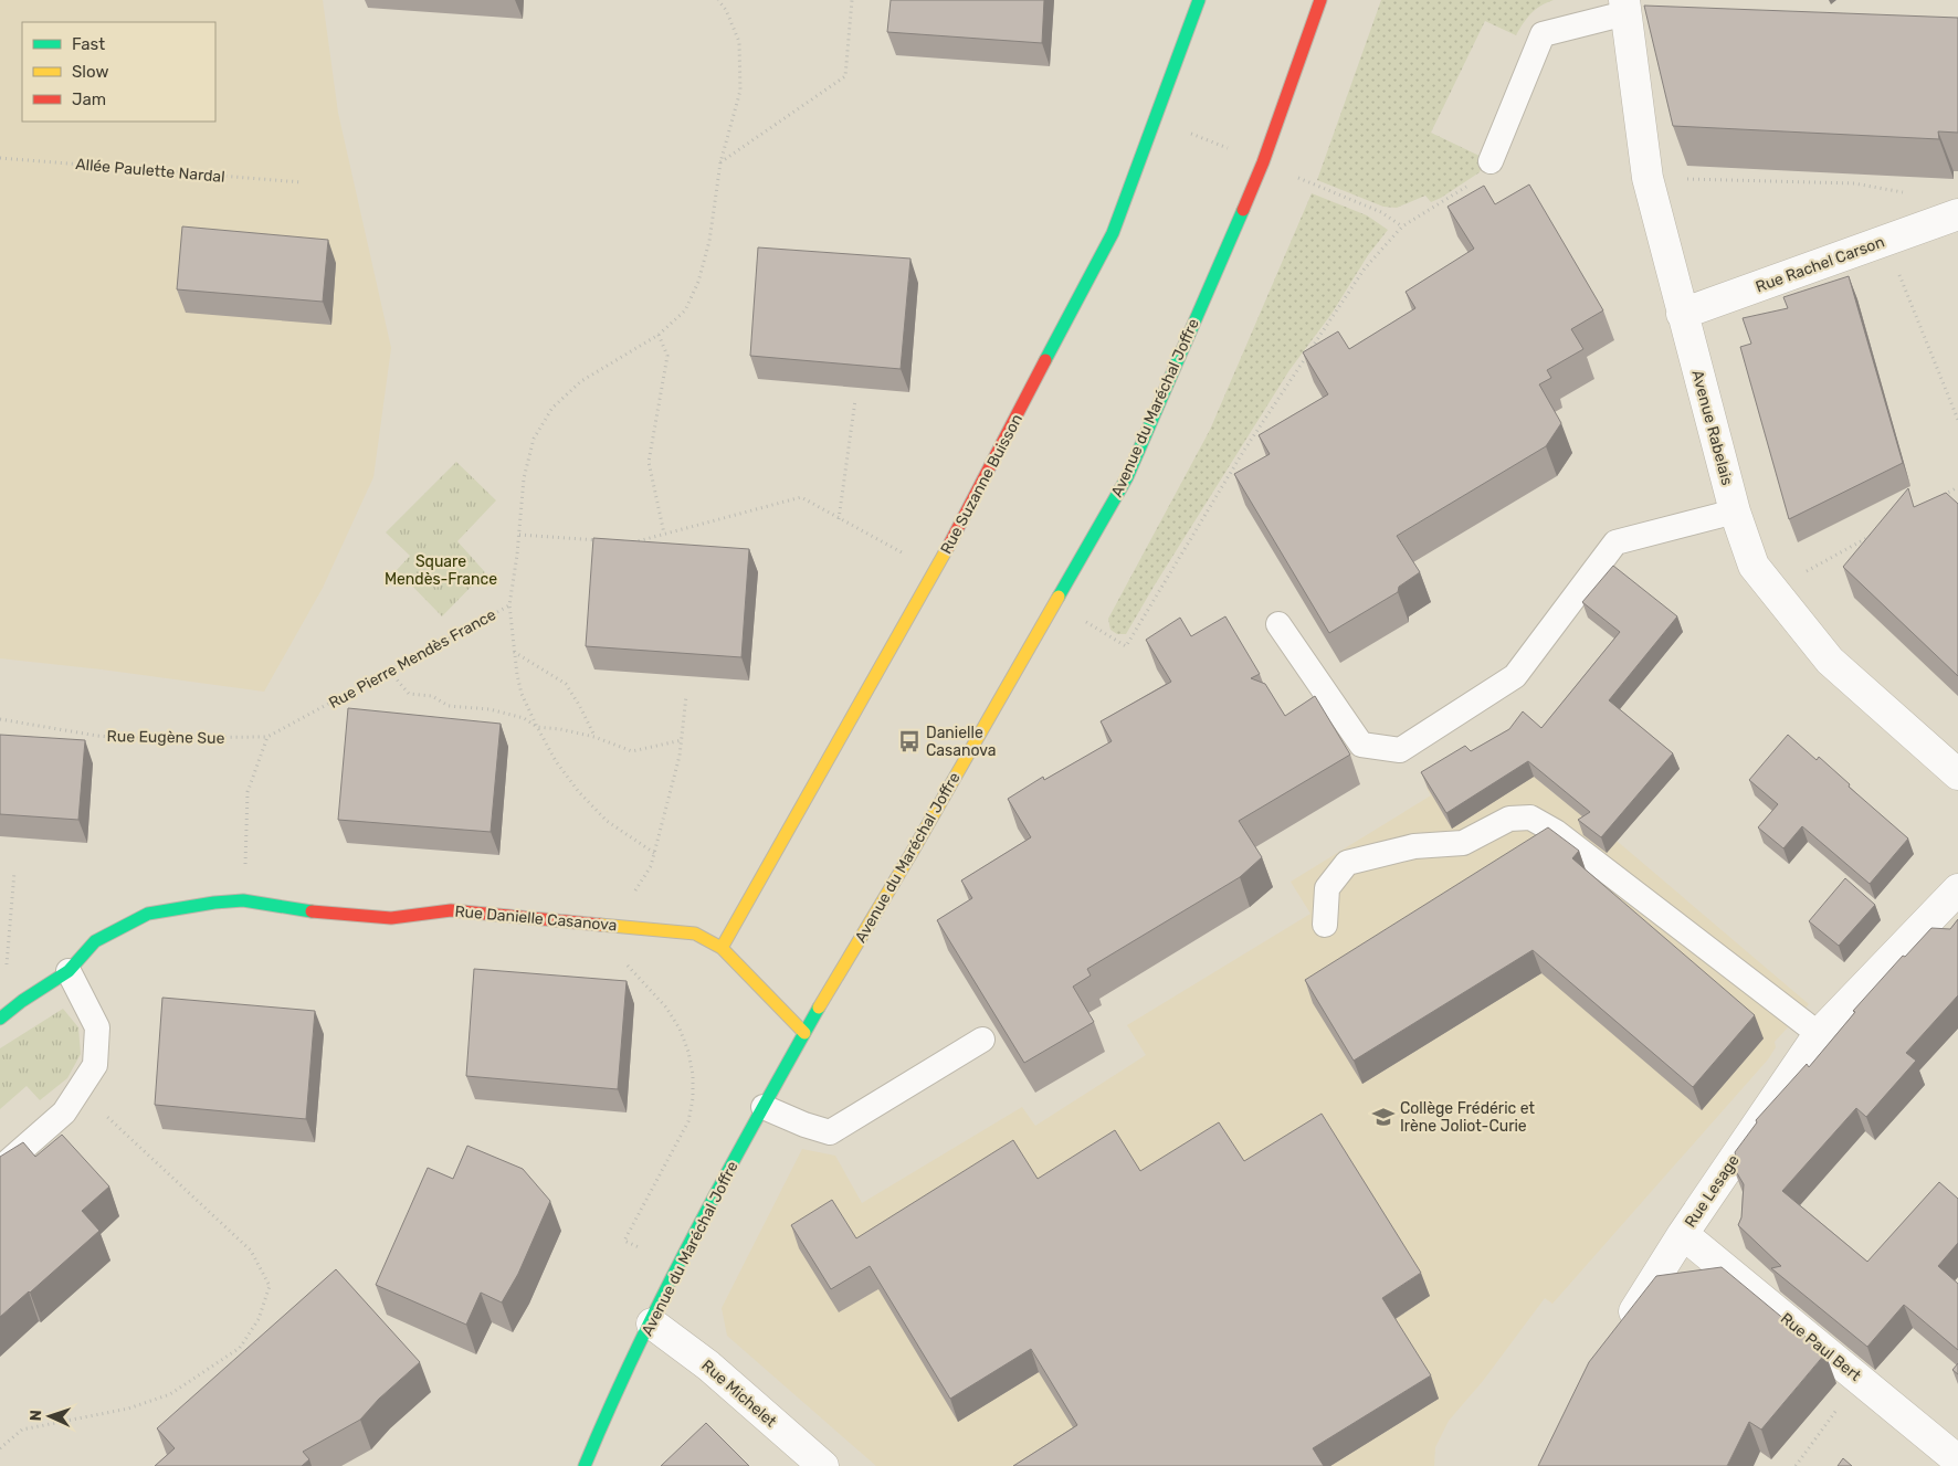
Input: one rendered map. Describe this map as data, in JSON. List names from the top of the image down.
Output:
{
  "streets": {
    "street": [
      "Rue Rachel Carson",
      "Avenue du Maréchal Joffre",
      "Avenue Rabelais",
      "Rue Suzanne Buisson",
      "Rue Danielle Casanova",
      "Rue Lesage",
      "Rue Paul Bert",
      "Rue Michelet"
    ],
    "path": ["Allée Paulette Nardal", "Rue Pierre Mendès France", "Rue Eugène Sue"]
  },
  "crossings": [
    ["Rue Rachel Carson", "Avenue Rabelais"],
    ["Avenue du Maréchal Joffre", "Rue Danielle Casanova"],
    ["Avenue du Maréchal Joffre", "Rue Michelet"],
    ["Rue Suzanne Buisson", "Rue Danielle Casanova"],
    ["Rue Pierre Mendès France", "Rue Eugène Sue"],
    ["Rue Lesage", "Rue Paul Bert"]
  ],
  "parks": ["Square Mendès-France"],
  "places": {
    "bus stop": ["Danielle Casanova"],
    "school or university": ["Collège Frédéric et Irène Joliot-Curie"]
  },
  "legend": ["Fast", "Slow", "Jam"],
  "north": "left"
}
